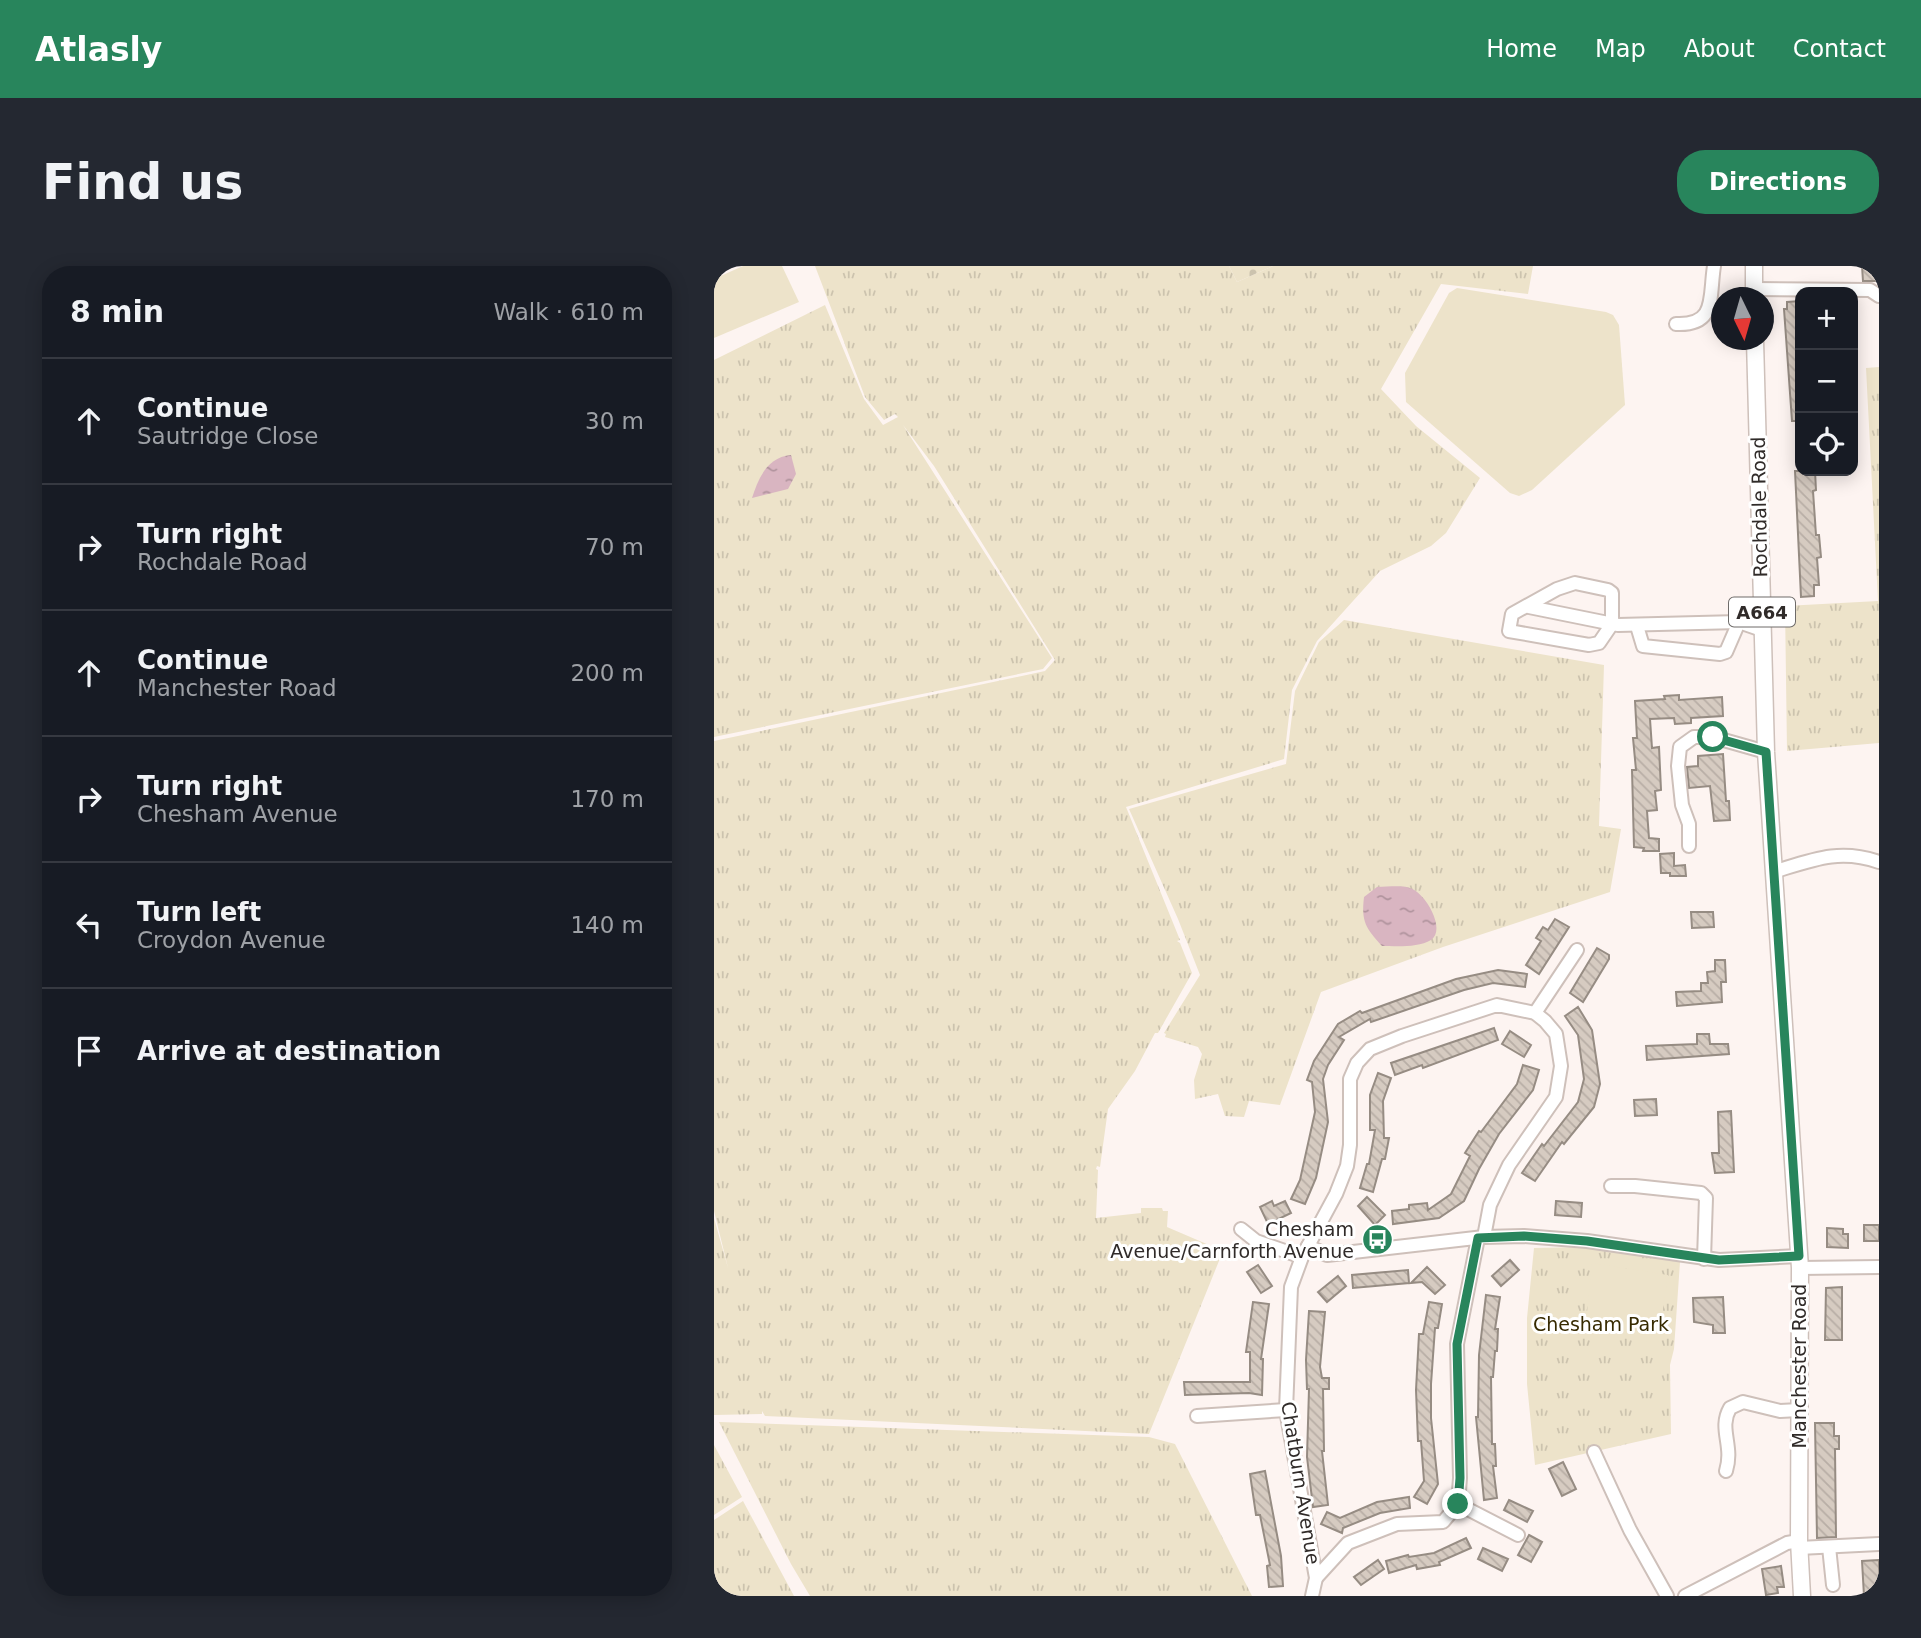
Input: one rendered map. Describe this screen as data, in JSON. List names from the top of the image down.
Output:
{
  "streets": {
    "main road": ["Rochdale Road", "A664", "Manchester Road"],
    "street": ["Chatburn Avenue"]
  },
  "crossings": [
    ["Rochdale Road", "Manchester Road"]
  ],
  "parks": ["Chesham Park"],
  "places": {
    "bus stop": ["Chesham Avenue/Carnforth Avenue"]
  },
  "north": "bottom",
  "page": {
    "header": "Atlasly",
    "nav": [
      "Home",
      "Map",
      "About",
      "Contact"
    ],
    "buttons": "Directions",
    "title": "Find us",
    "heading": ["8 min", "Walk · 610 m"],
    "map_buttons": ["+", "−"],
    "list": [
      ["Continue", "Sautridge Close", "30 m"],
      ["Turn right", "Rochdale Road", "70 m"],
      ["Continue", "Manchester Road", "200 m"],
      ["Turn right", "Chesham Avenue", "170 m"],
      ["Turn left", "Croydon Avenue", "140 m"],
      "Arrive at destination"
    ]
  }
}
